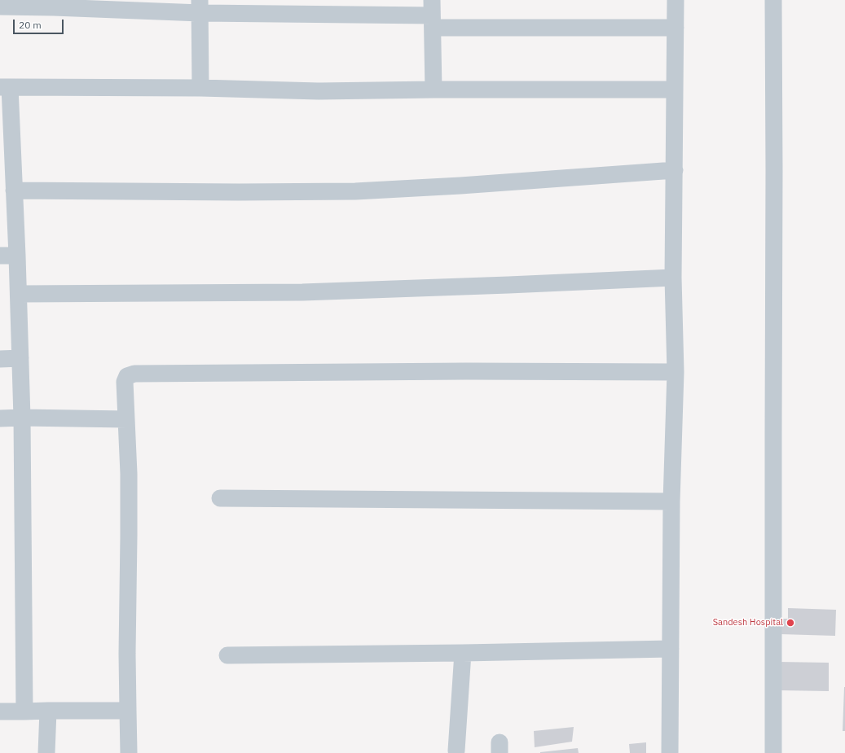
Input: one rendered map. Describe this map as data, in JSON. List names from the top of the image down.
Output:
{
  "places": ["Sandesh Hospital"],
  "scale_bar": "20 m"
}
